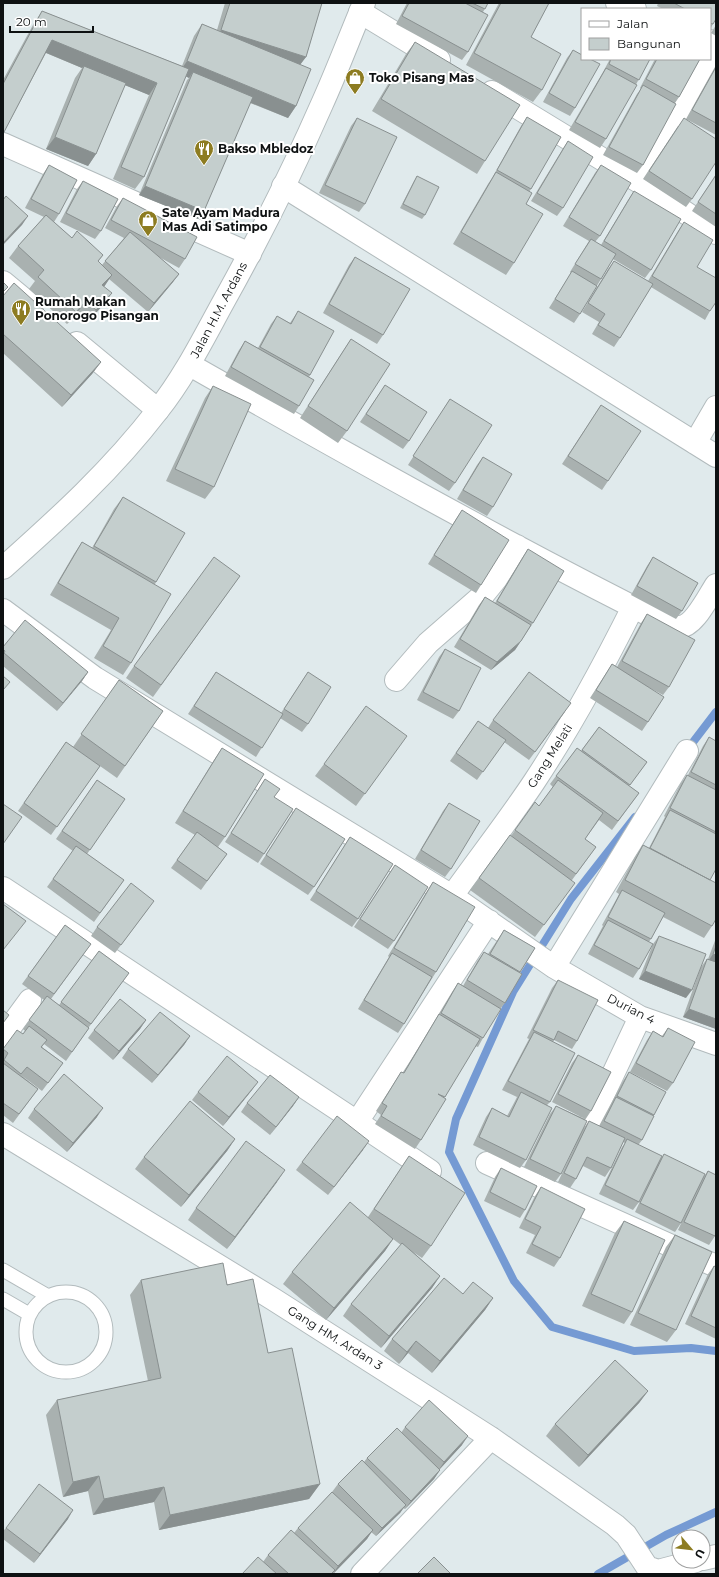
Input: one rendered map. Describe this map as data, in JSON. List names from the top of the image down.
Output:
{
  "streets": {
    "street": [
      "Jalan H.M. Ardans",
      "Gang Melati",
      "Durian 4",
      "Gang HM. Ardan 3"
    ]
  },
  "crossings": [
    ["Gang Melati", "Durian 4"]
  ],
  "places": {
    "shop": ["Toko Pisang Mas", "Sate Ayam Madura Mas Adi Satimpo"],
    "restaurant": ["Bakso Mbledoz", "Rumah Makan Ponorogo Pisangan"]
  },
  "legend": ["Jalan", "Bangunan"],
  "scale_bar": "20 m",
  "north": "bottom right"
}
